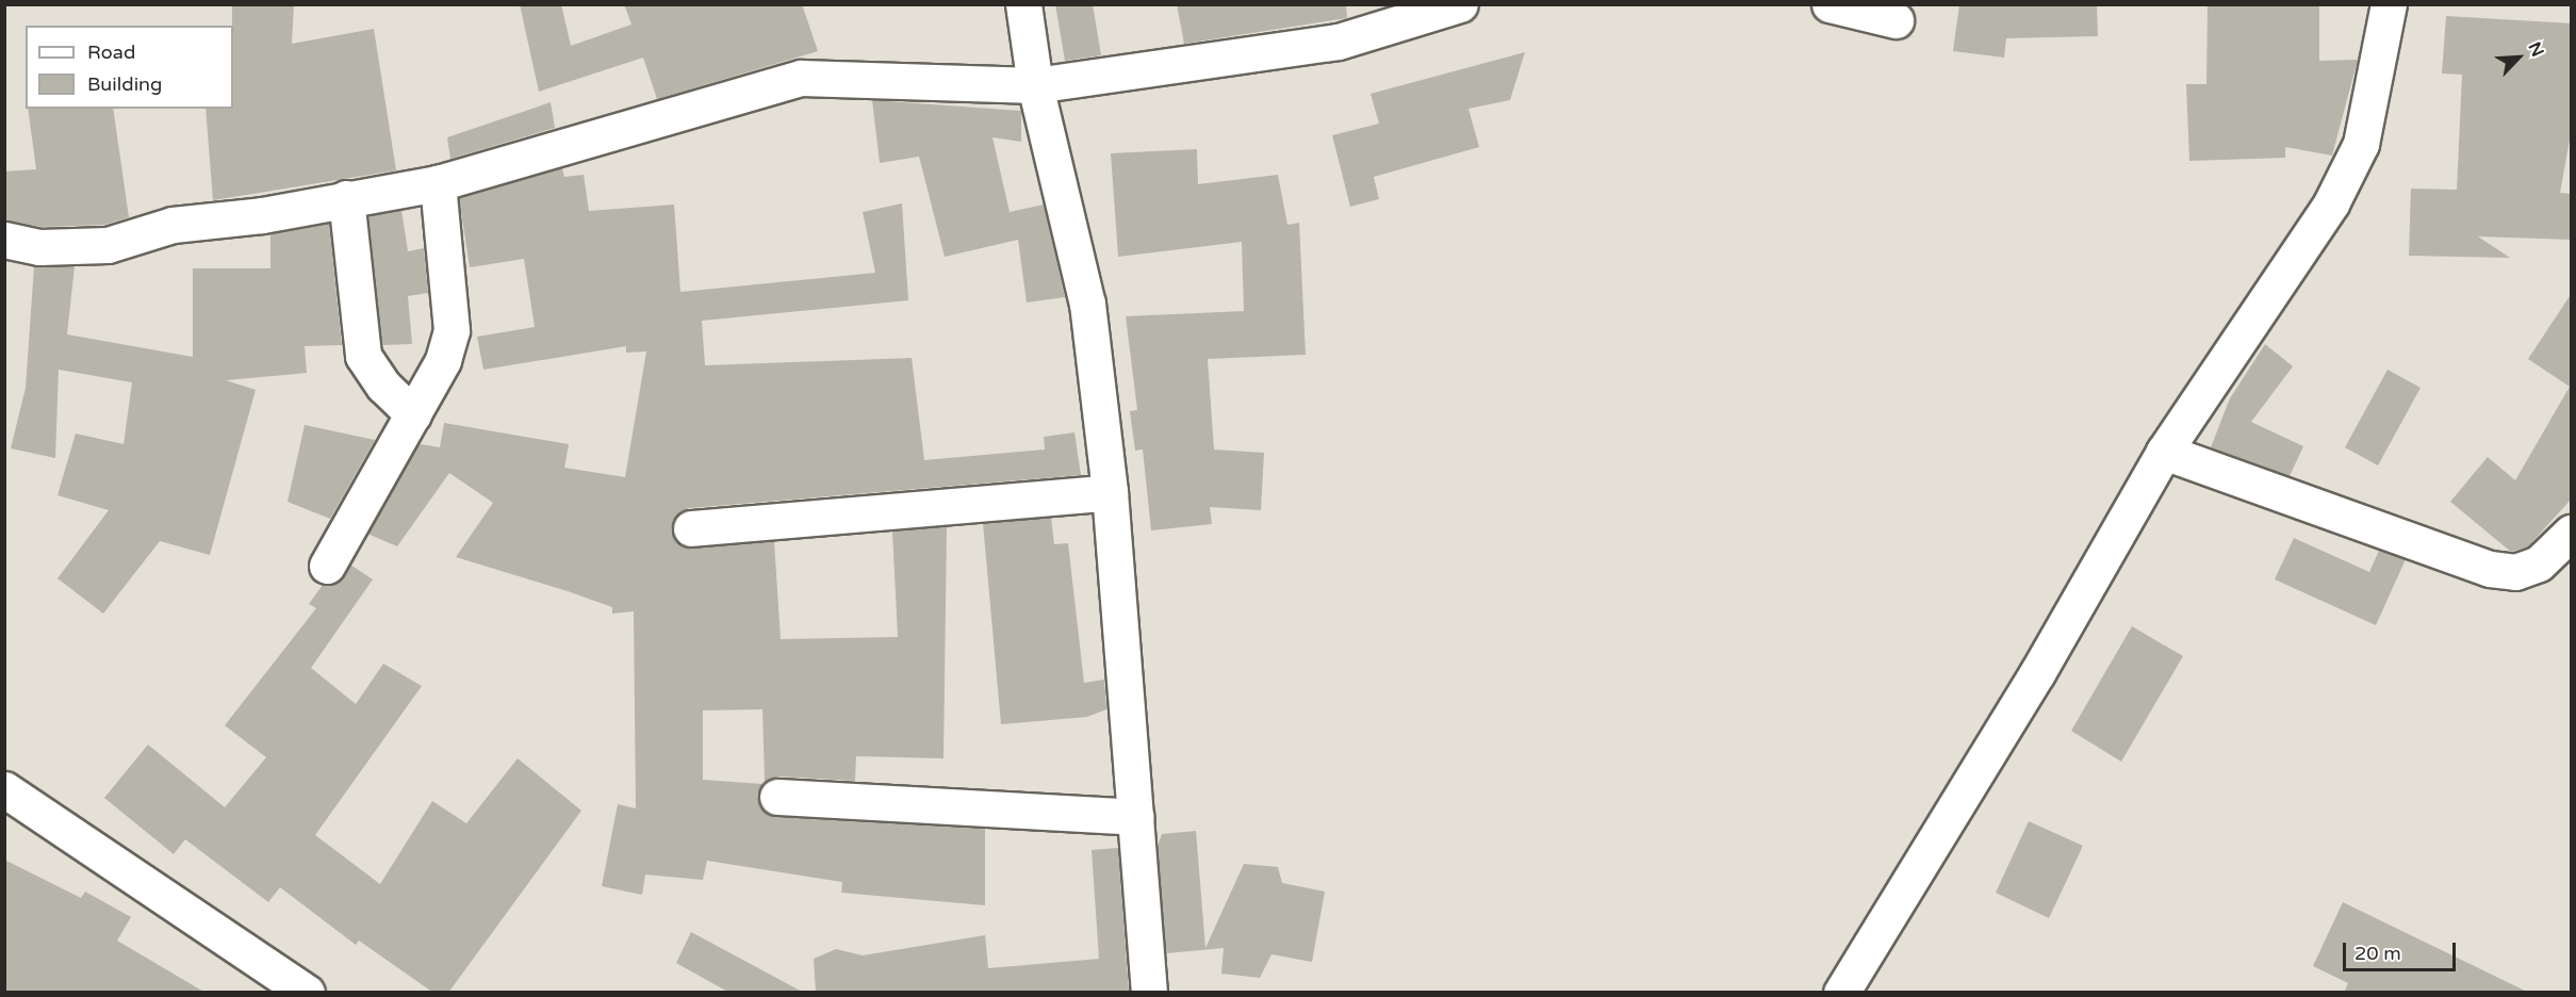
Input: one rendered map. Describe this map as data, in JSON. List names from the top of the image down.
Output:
{
  "legend": ["Road", "Building"],
  "scale_bar": "20 m",
  "north": "top right"
}
